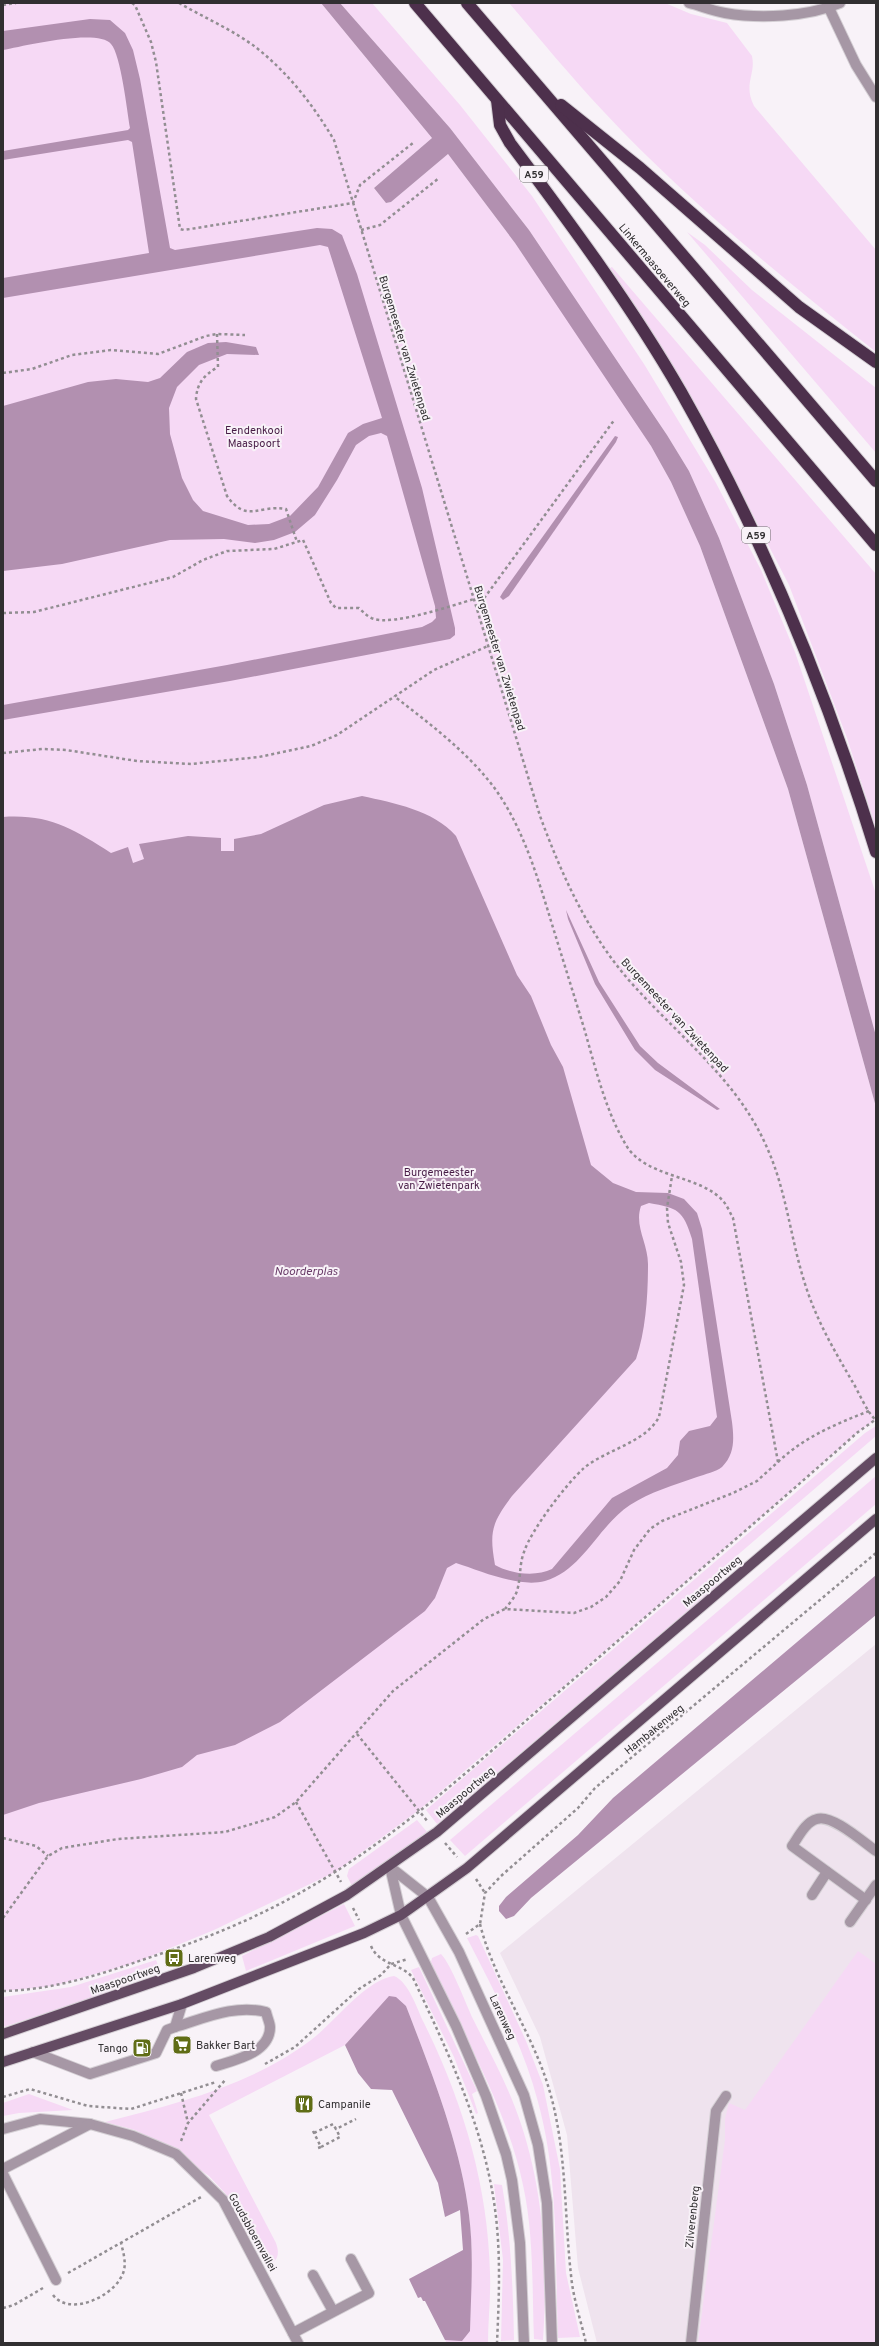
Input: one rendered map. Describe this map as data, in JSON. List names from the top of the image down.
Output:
{
  "streets": {
    "highway": ["A59", "Linkermaasoeverweg"],
    "main road": ["Maaspoortweg"],
    "street": ["Larenweg", "Zilverenberg", "Goudsbloemvallei"],
    "path": ["Burgemeester van Zwietenpad", "Hambakenweg"]
  },
  "crossings": [
    ["A59", "Linkermaasoeverweg"],
    ["Maaspoortweg", "Larenweg"]
  ],
  "water": ["Noorderplas"],
  "parks": ["Eendenkooi Maaspoort", "Burgemeester van Zwietenpark"],
  "places": {
    "bus stop": ["Larenweg"],
    "supermarket": ["Bakker Bart"],
    "fuel station": ["Tango"],
    "restaurant": ["Campanile"]
  }
}
